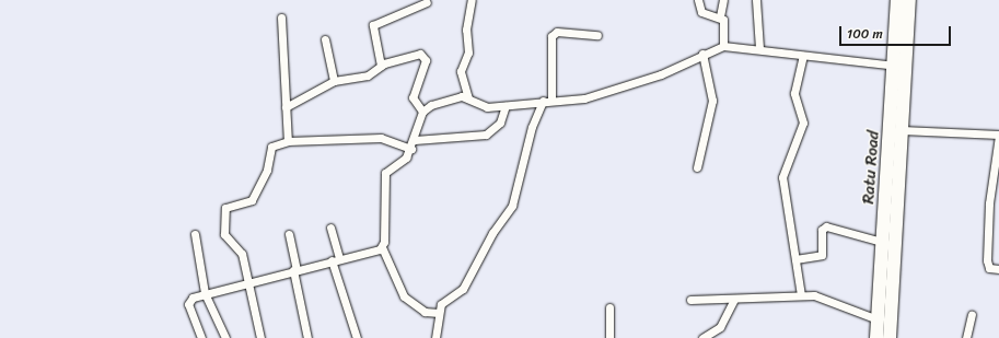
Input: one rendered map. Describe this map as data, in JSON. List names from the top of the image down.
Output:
{
  "streets": {
    "main road": ["Ratu Road"]
  },
  "scale_bar": "100 m"
}
